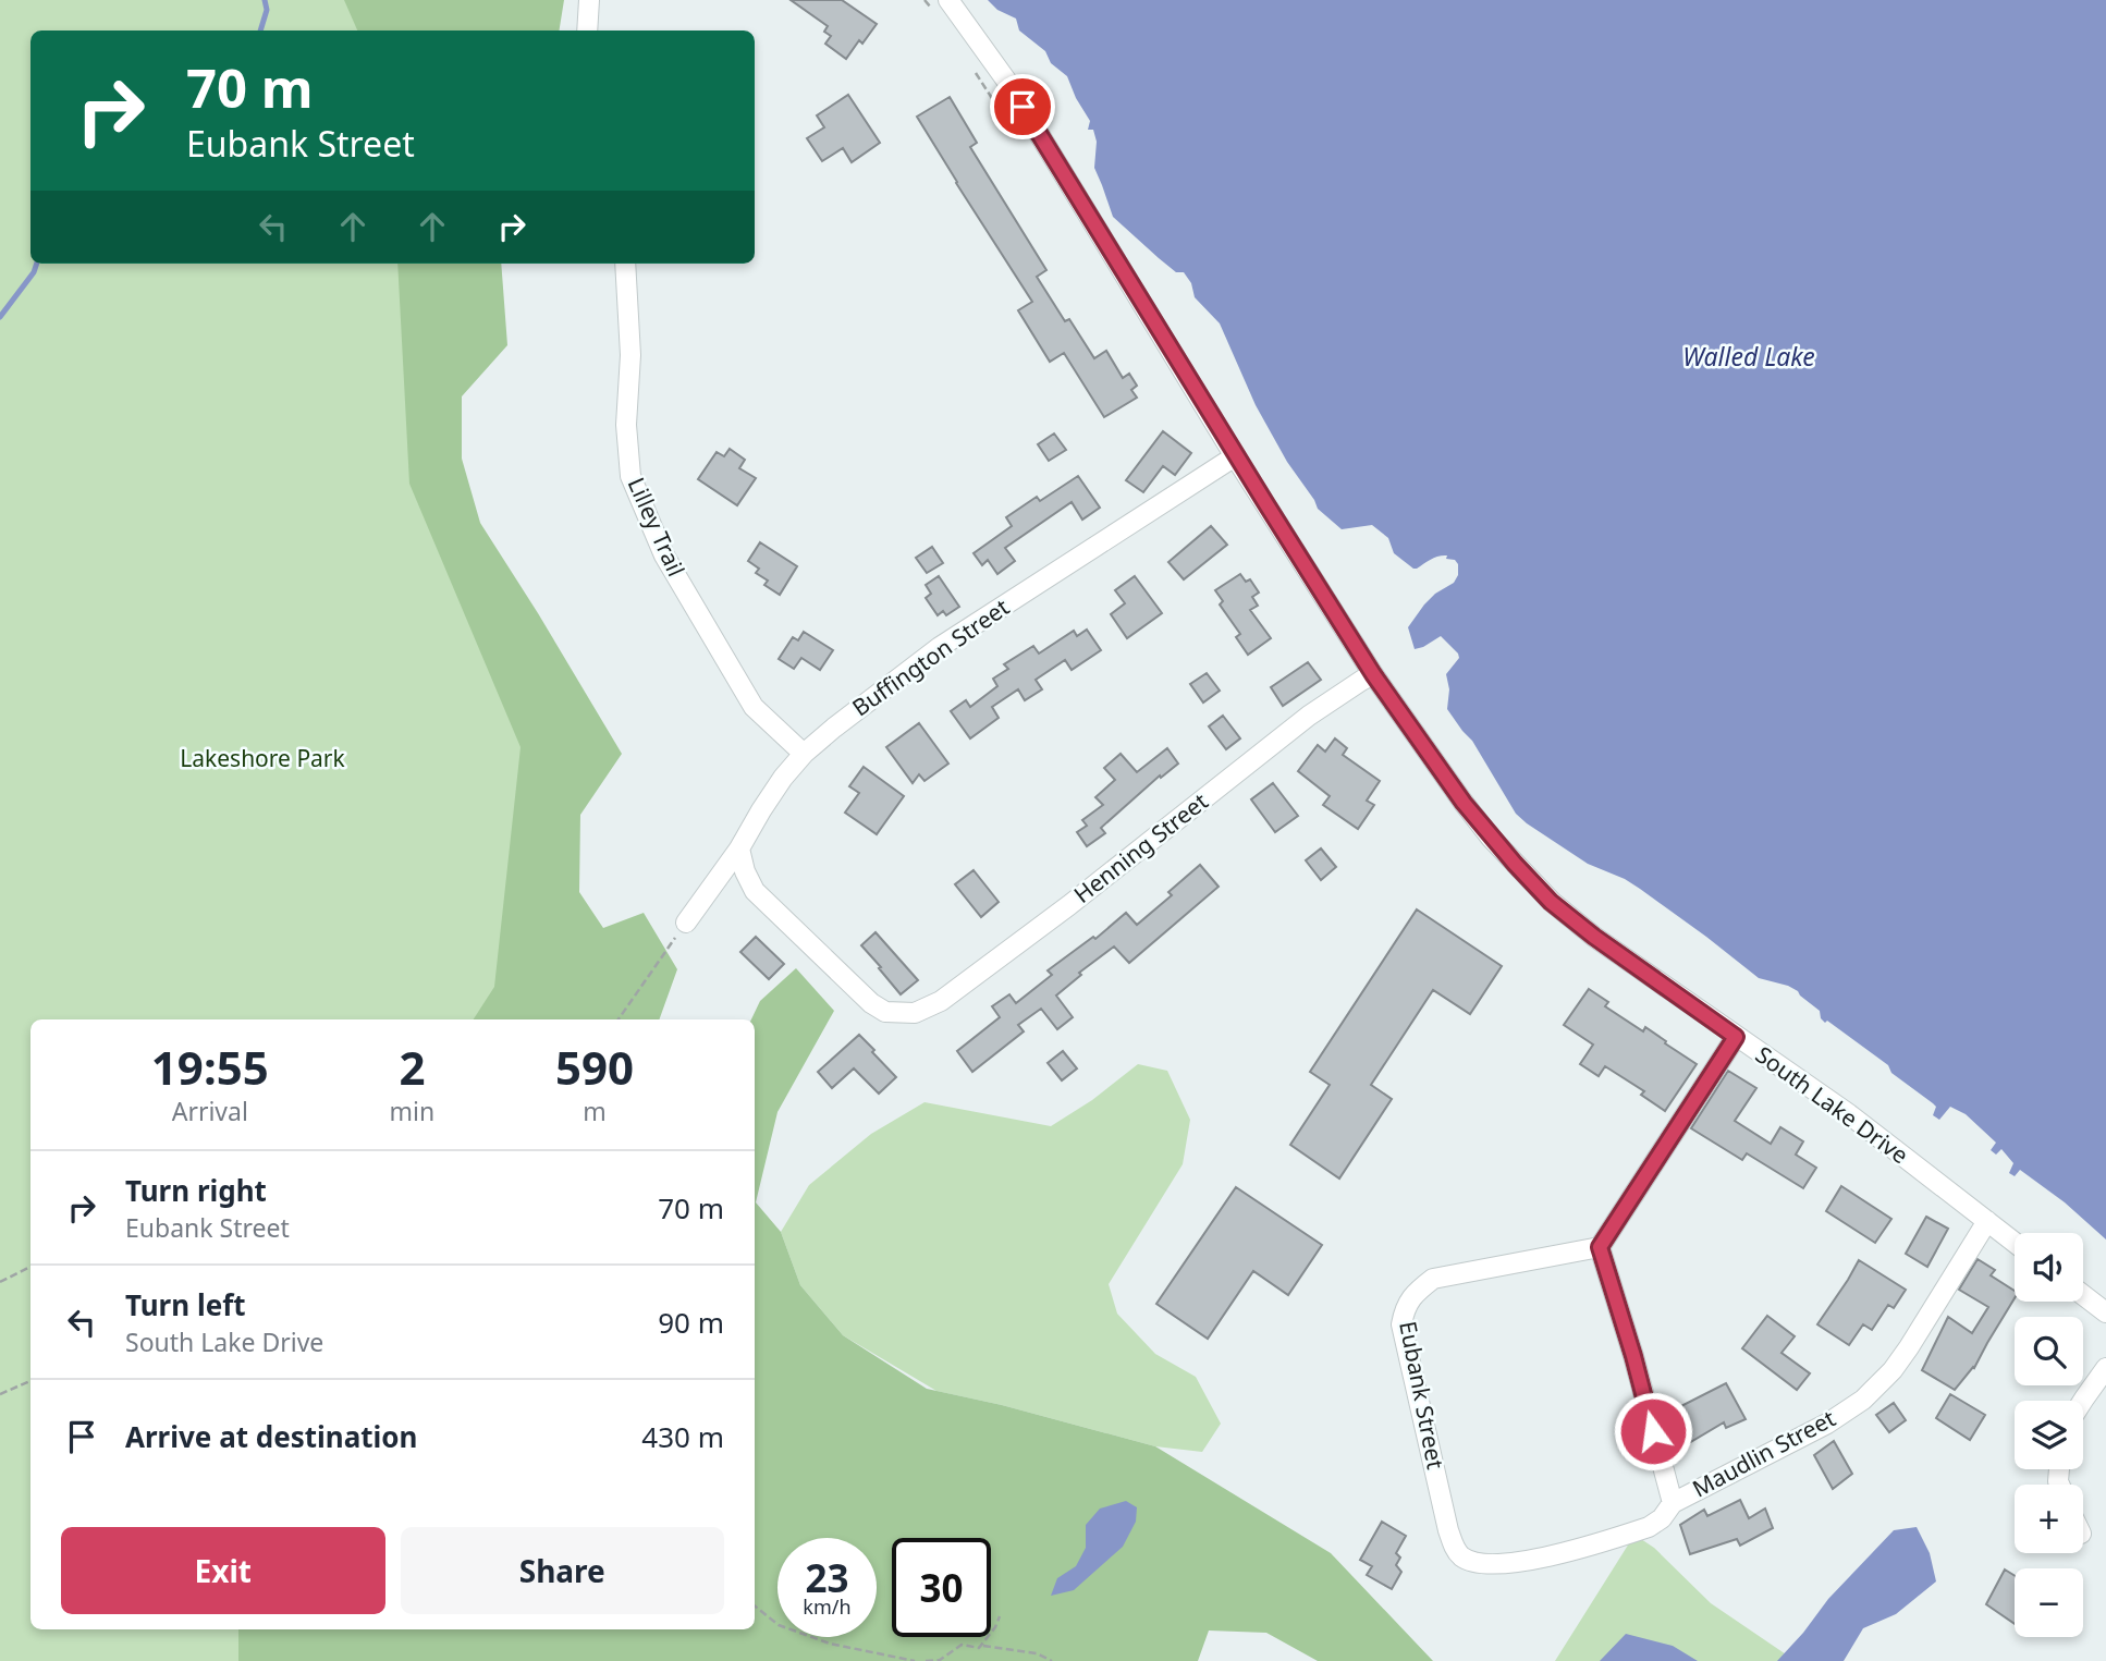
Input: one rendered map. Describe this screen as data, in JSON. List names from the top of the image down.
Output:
{
  "streets": {
    "street": [
      "Lilley Trail",
      "Buffington Street",
      "Henning Street",
      "South Lake Drive",
      "Eubank Street",
      "Maudlin Street"
    ]
  },
  "crossings": [
    ["Lilley Trail", "Buffington Street"],
    ["Buffington Street", "Henning Street"],
    ["Buffington Street", "South Lake Drive"],
    ["Henning Street", "South Lake Drive"],
    ["South Lake Drive", "Maudlin Street"],
    ["Eubank Street", "Maudlin Street"]
  ],
  "water": ["Walled Lake"],
  "parks": ["Lakeshore Park"],
  "page": {
    "turn": ["70 m", "Eubank Street"],
    "eta": [
      "19:55",
      "Arrival",
      "2",
      "min",
      "590",
      "m"
    ],
    "list": [
      {
        "name": "Turn right",
        "note": "Eubank Street",
        "value": "70 m"
      },
      {
        "name": "Turn left",
        "note": "South Lake Drive",
        "value": "90 m"
      },
      {
        "name": "Arrive at destination",
        "value": "430 m"
      }
    ],
    "map_buttons": ["+", "−"],
    "buttons": ["Exit", "Share"],
    "speed": "23 km/h",
    "limit": "30"
  }
}
